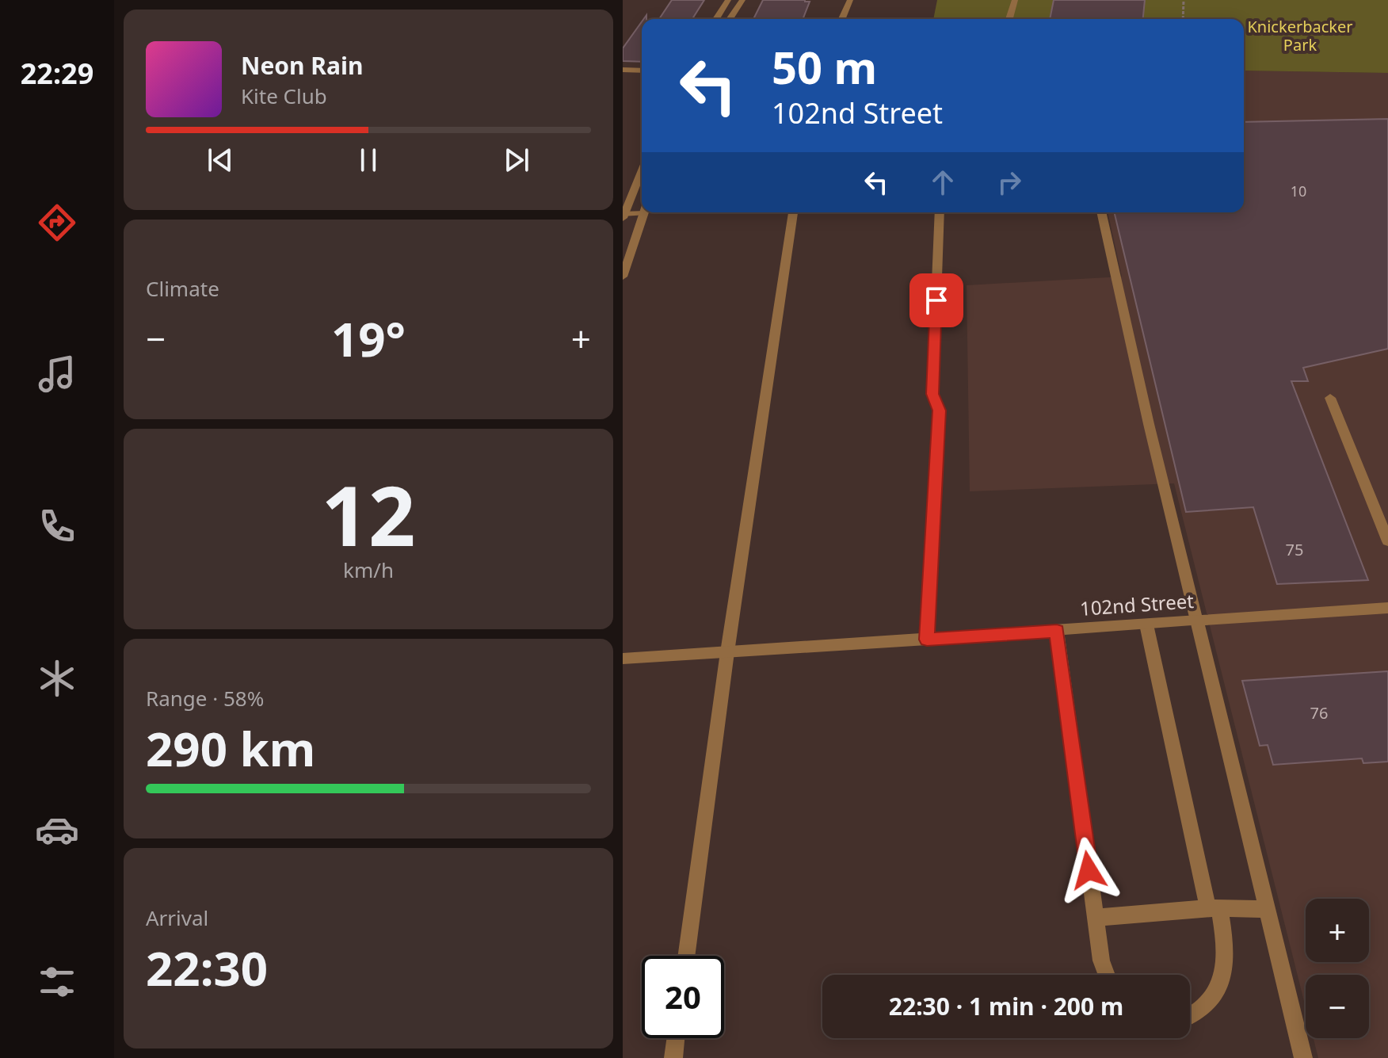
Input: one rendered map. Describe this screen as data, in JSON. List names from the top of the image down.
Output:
{
  "streets": {
    "street": ["102nd Street"]
  },
  "parks": ["Knickerbacker Park"],
  "house_numbers": ["10", "75", "76"],
  "page": {
    "tabs": "22:29",
    "turn": ["50 m", "102nd Street"],
    "song": ["Neon Rain", "Kite Club"],
    "tile": [
      "Climate",
      ["12", "km/h"],
      ["Range · 58%", "290 km"],
      ["Arrival", "22:30"]
    ],
    "heat": ["−", "19°", "+"],
    "map_buttons": ["+", "−"],
    "limit": "20",
    "trip": "22:30 · 1 min · 200 m"
  }
}
